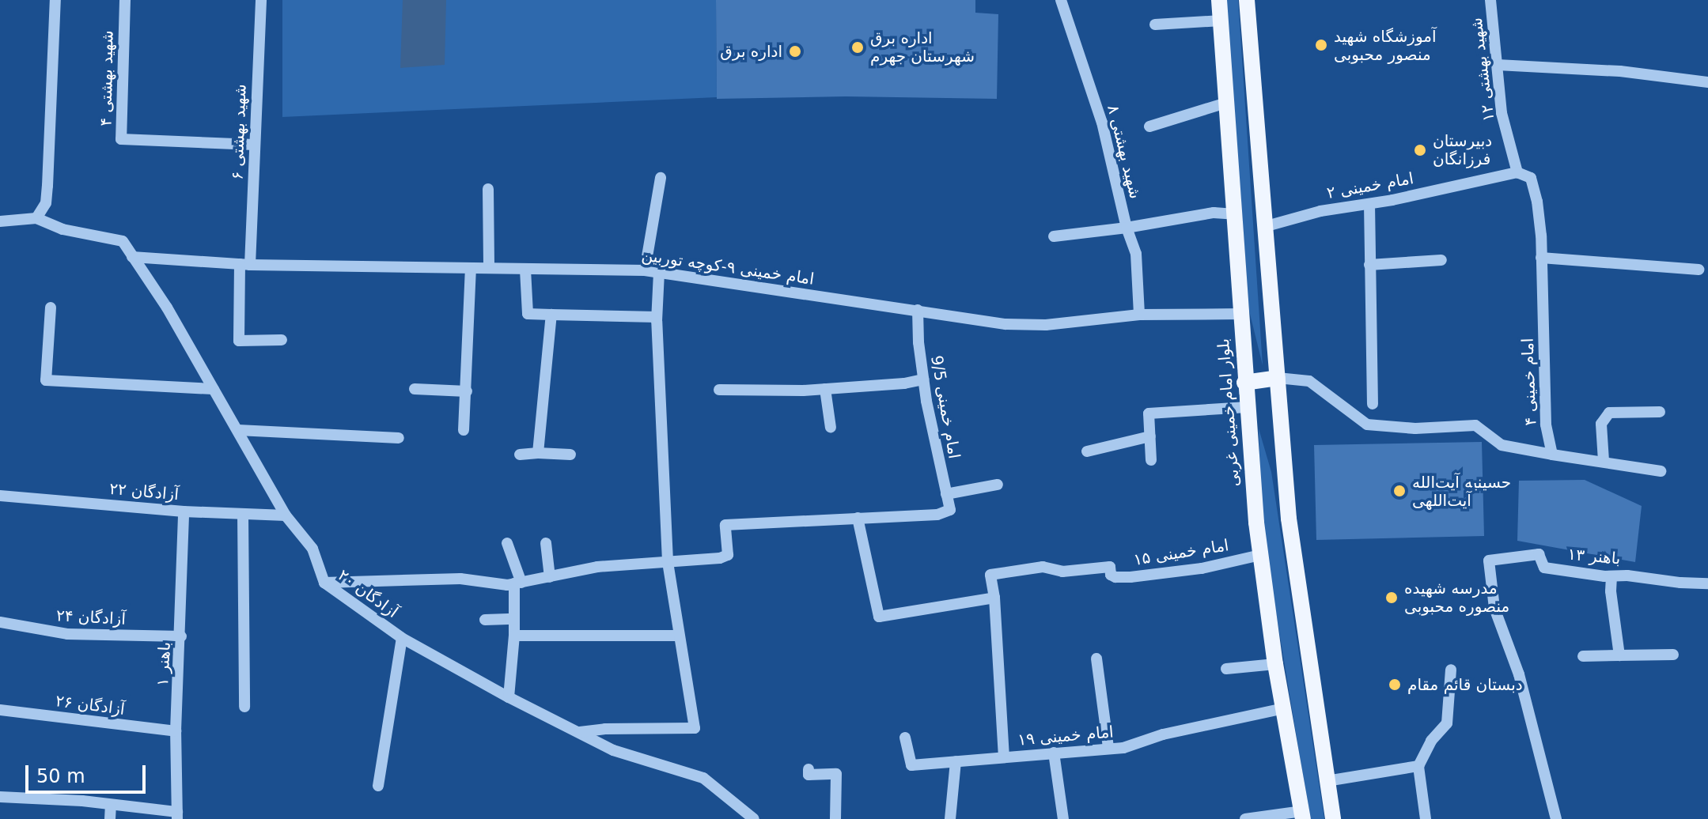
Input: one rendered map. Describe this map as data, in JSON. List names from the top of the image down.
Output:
{
  "streets": {
    "main road": ["بلوار امام خمینی غربی"],
    "street": [
      "شهید بهشتی ۱۲",
      "شهید بهشتی ۴",
      "شهید بهشتی ۶",
      "شهید بهشتی ۸",
      "امام خمینی ۲",
      "امام خمینی ۹-کوچه توربین",
      "امام خمینی ۴",
      "امام خمینی 9/5",
      "آزادگان ۲۲",
      "امام خمینی ۱۵",
      "باهنر ۱۳",
      "آزادگان ۲۰",
      "آزادگان ۲۴",
      "باهنر ۱",
      "آزادگان ۲۶",
      "امام خمینی ۱۹"
    ]
  },
  "crossings": [
    ["شهید بهشتی ۱۲", "امام خمینی ۲"],
    ["شهید بهشتی ۱۲", "امام خمینی ۴"],
    ["شهید بهشتی ۴", "شهید بهشتی ۶"],
    ["شهید بهشتی ۶", "امام خمینی ۹-کوچه توربین"],
    ["شهید بهشتی ۸", "امام خمینی ۹-کوچه توربین"],
    ["امام خمینی ۲", "امام خمینی ۴"],
    ["امام خمینی ۹-کوچه توربین", "امام خمینی 9/5"],
    ["امام خمینی ۹-کوچه توربین", "بلوار امام خمینی غربی"],
    ["امام خمینی ۹-کوچه توربین", "آزادگان ۲۰"],
    ["بلوار امام خمینی غربی", "امام خمینی ۱۵"],
    ["بلوار امام خمینی غربی", "امام خمینی ۱۹"],
    ["آزادگان ۲۲", "آزادگان ۲۰"],
    ["آزادگان ۲۲", "باهنر ۱"],
    ["آزادگان ۲۴", "باهنر ۱"],
    ["باهنر ۱", "آزادگان ۲۶"]
  ],
  "places": [
    "آموزشگاه شهید منصور محبوبی",
    "اداره برق شهرستان جهرم",
    "اداره برق",
    "دبیرستان فرزانگان",
    "حسینیه آیت‌الله آیت‌اللهی",
    "مدرسه شهیده منصوره محبوبی",
    "دبستان قائم مقام"
  ],
  "scale_bar": "50 m"
}
